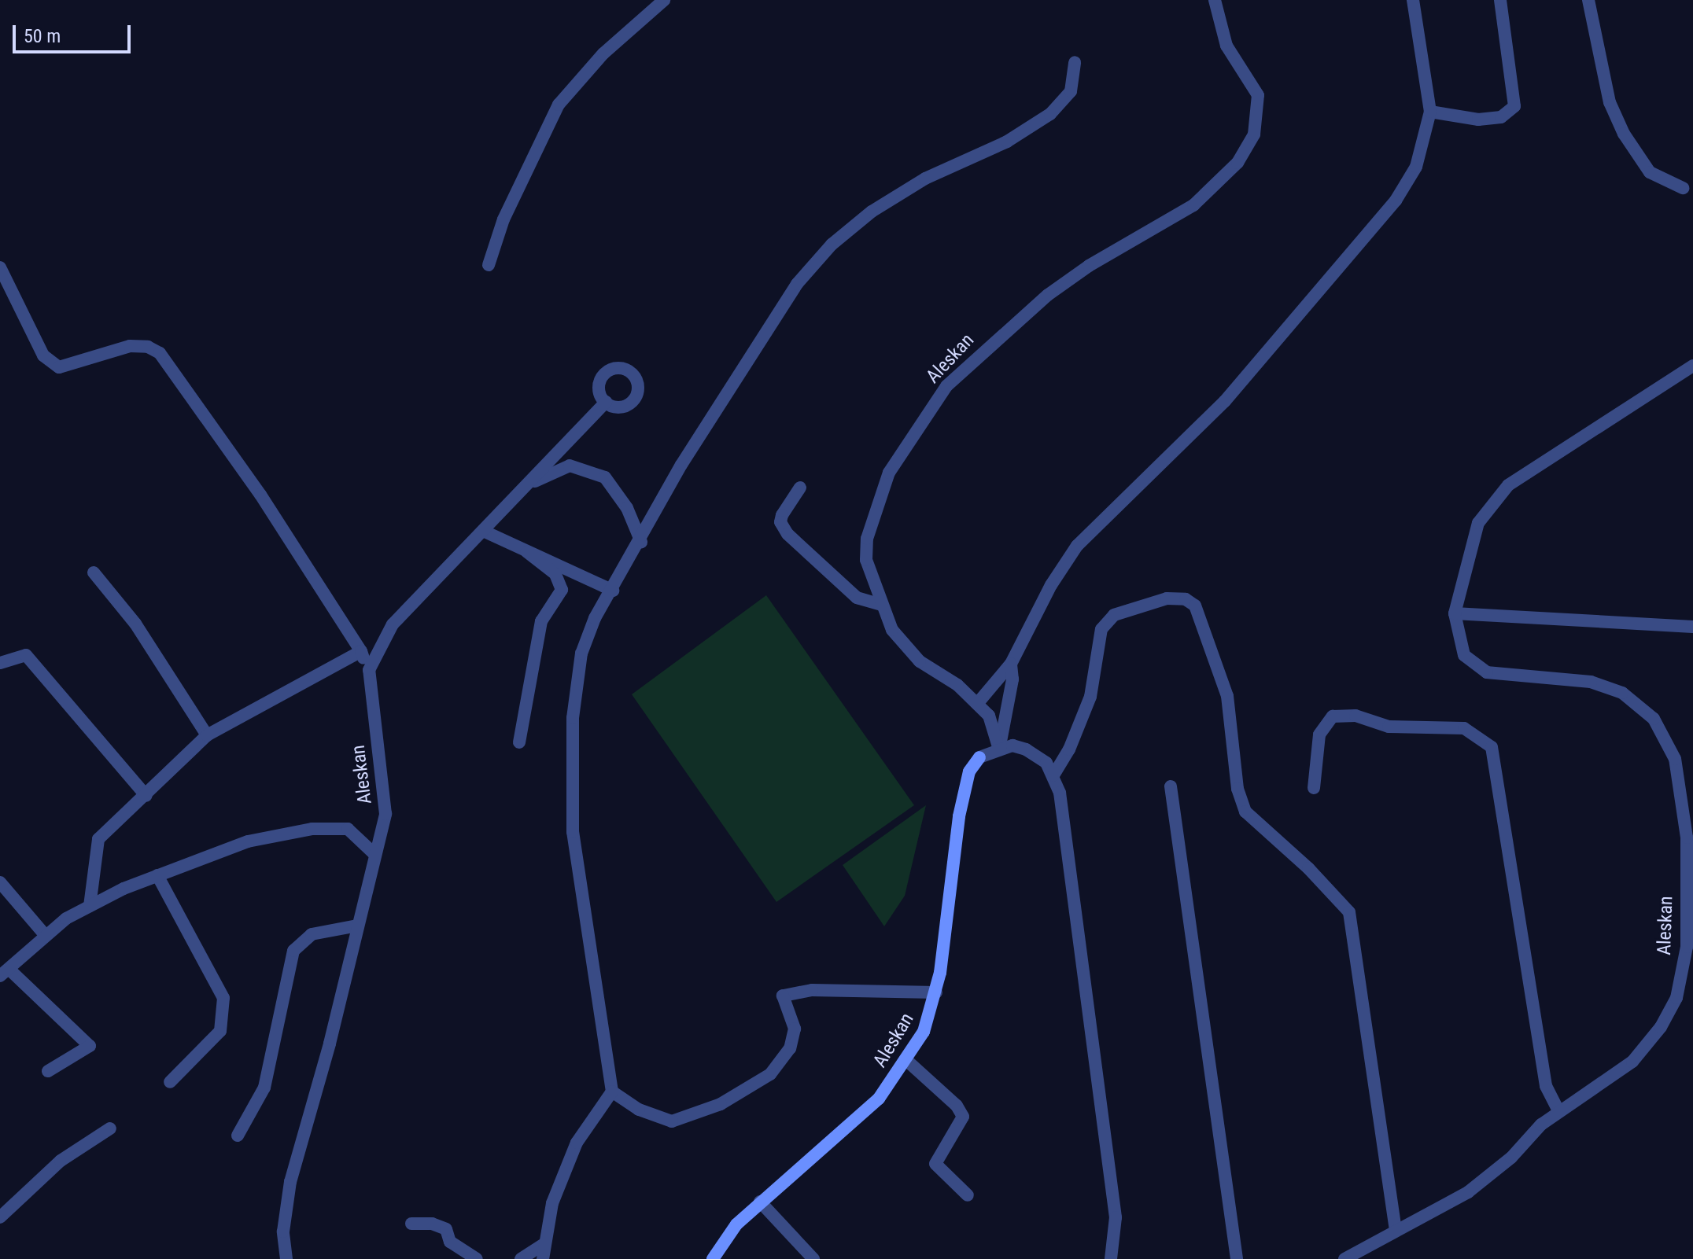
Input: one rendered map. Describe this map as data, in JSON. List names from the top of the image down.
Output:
{
  "streets": {
    "street": ["Aleskan"]
  },
  "scale_bar": "50 m"
}
